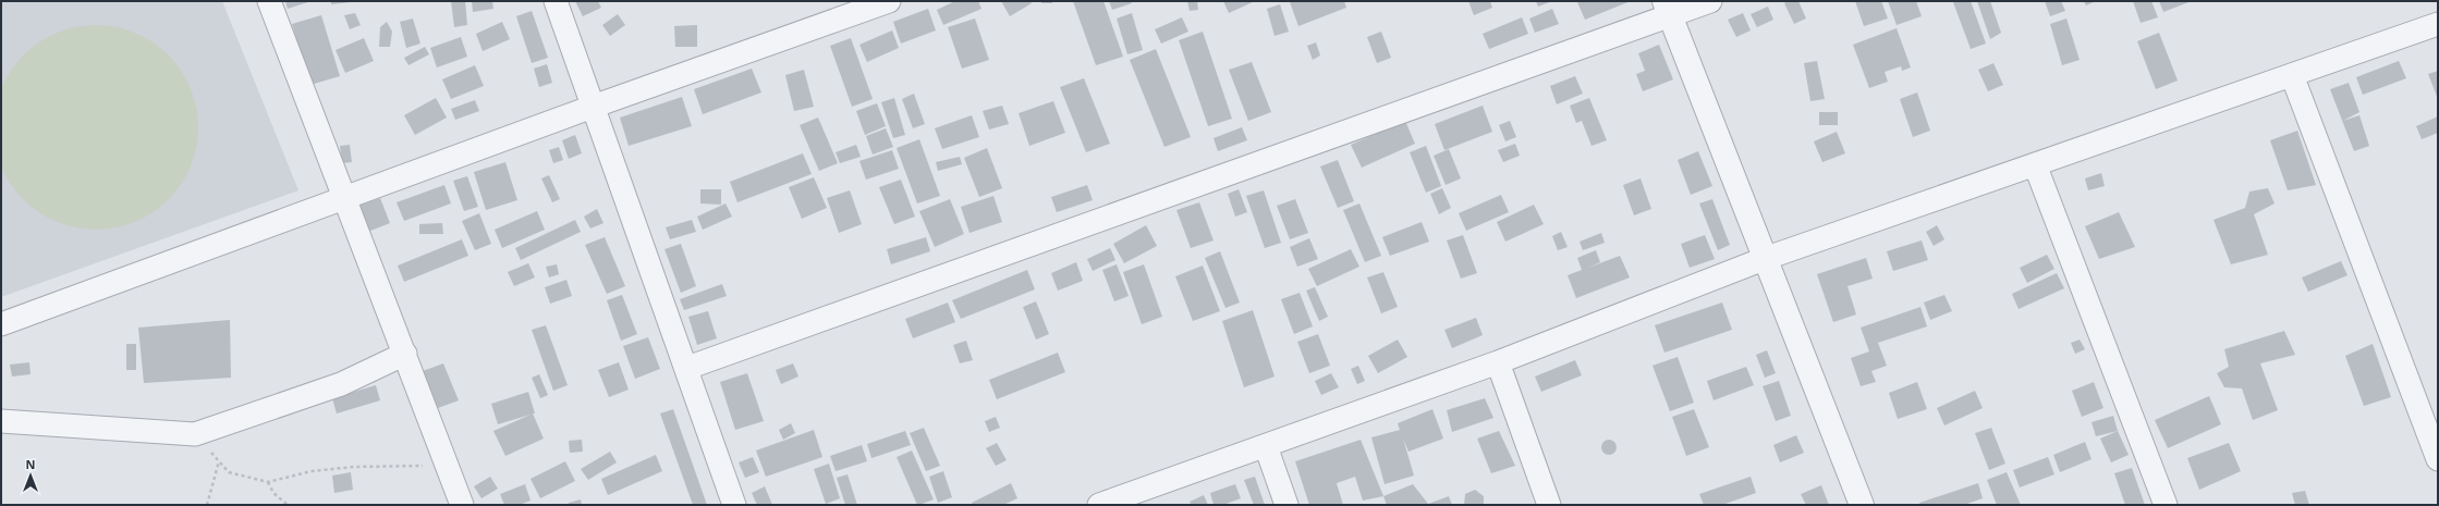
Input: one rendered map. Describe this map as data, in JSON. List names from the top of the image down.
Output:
{
  "north": "top"
}
